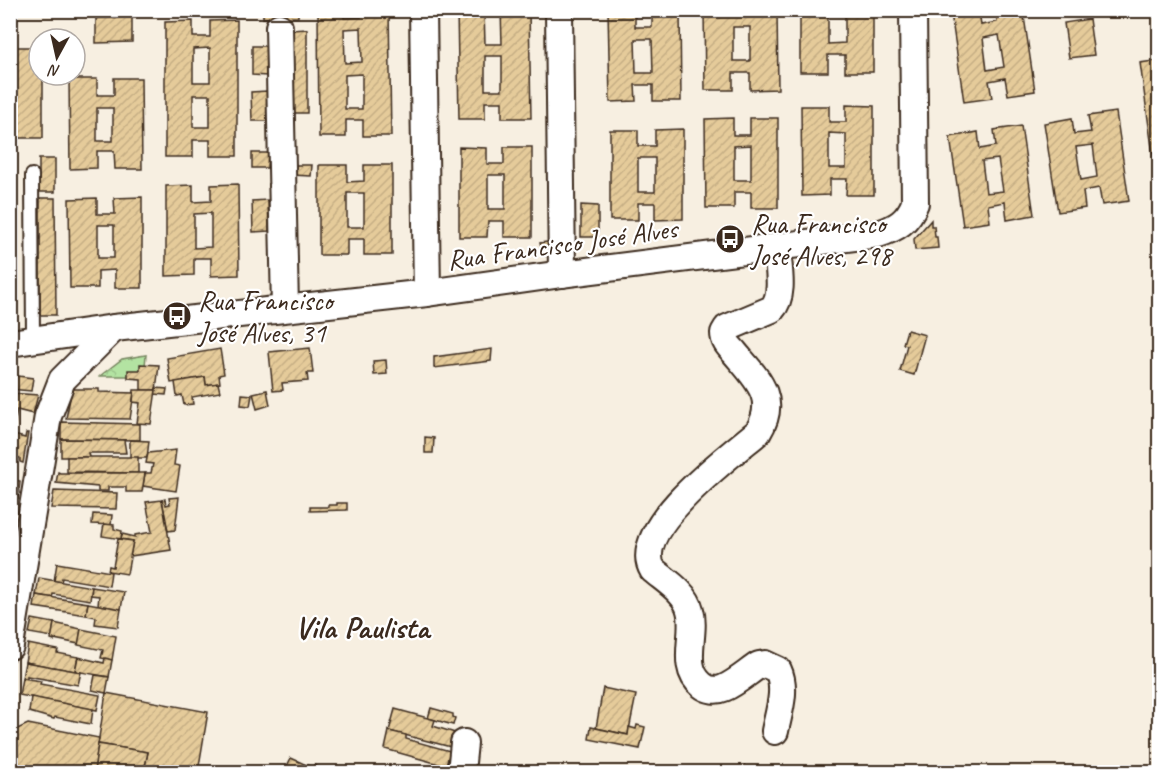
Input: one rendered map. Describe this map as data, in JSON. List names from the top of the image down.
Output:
{
  "streets": {
    "street": ["Rua Francisco José Alves"]
  },
  "districts": ["Vila Paulista"],
  "places": {
    "bus stop": ["Rua Francisco José Alves, 298", "Rua Francisco José Alves, 31"]
  },
  "north": "bottom"
}
